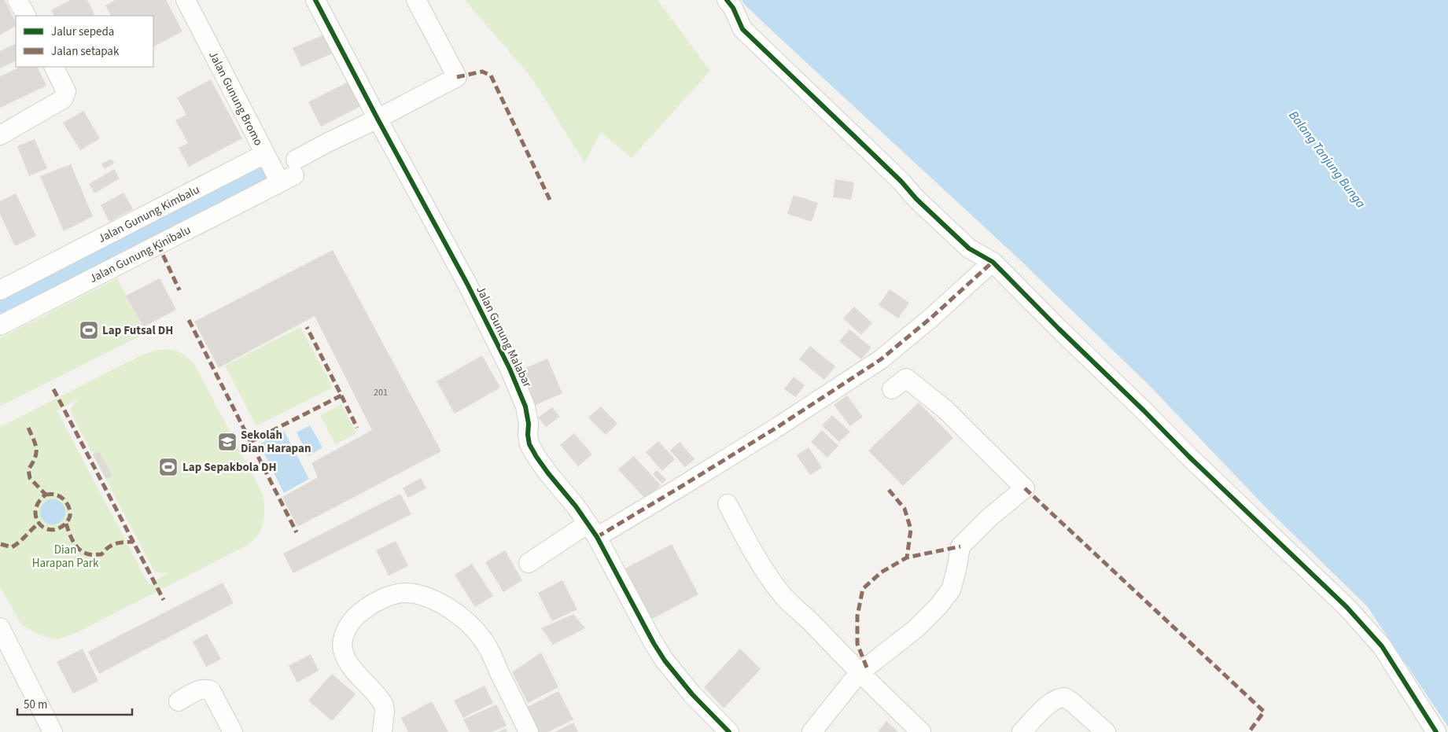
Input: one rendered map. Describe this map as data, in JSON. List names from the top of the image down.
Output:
{
  "streets": {
    "street": [
      "Jalan Gunung Bromo",
      "Jalan Gunung Kimbalu",
      "Jalan Gunung Kinibalu",
      "Jalan Gunung Malabar"
    ]
  },
  "crossings": [
    ["Jalan Gunung Bromo", "Jalan Gunung Kimbalu"],
    ["Jalan Gunung Kinibalu", "Jalan Gunung Malabar"]
  ],
  "water": ["Balang Tanjung Bunga"],
  "parks": ["Dian Harapan Park"],
  "places": {
    "sports": ["Lap Futsal DH", "Lap Sepakbola DH"],
    "school or university": ["Sekolah Dian Harapan"]
  },
  "house_numbers": ["201"],
  "legend": ["Jalur sepeda", "Jalan setapak"],
  "scale_bar": "50 m"
}
